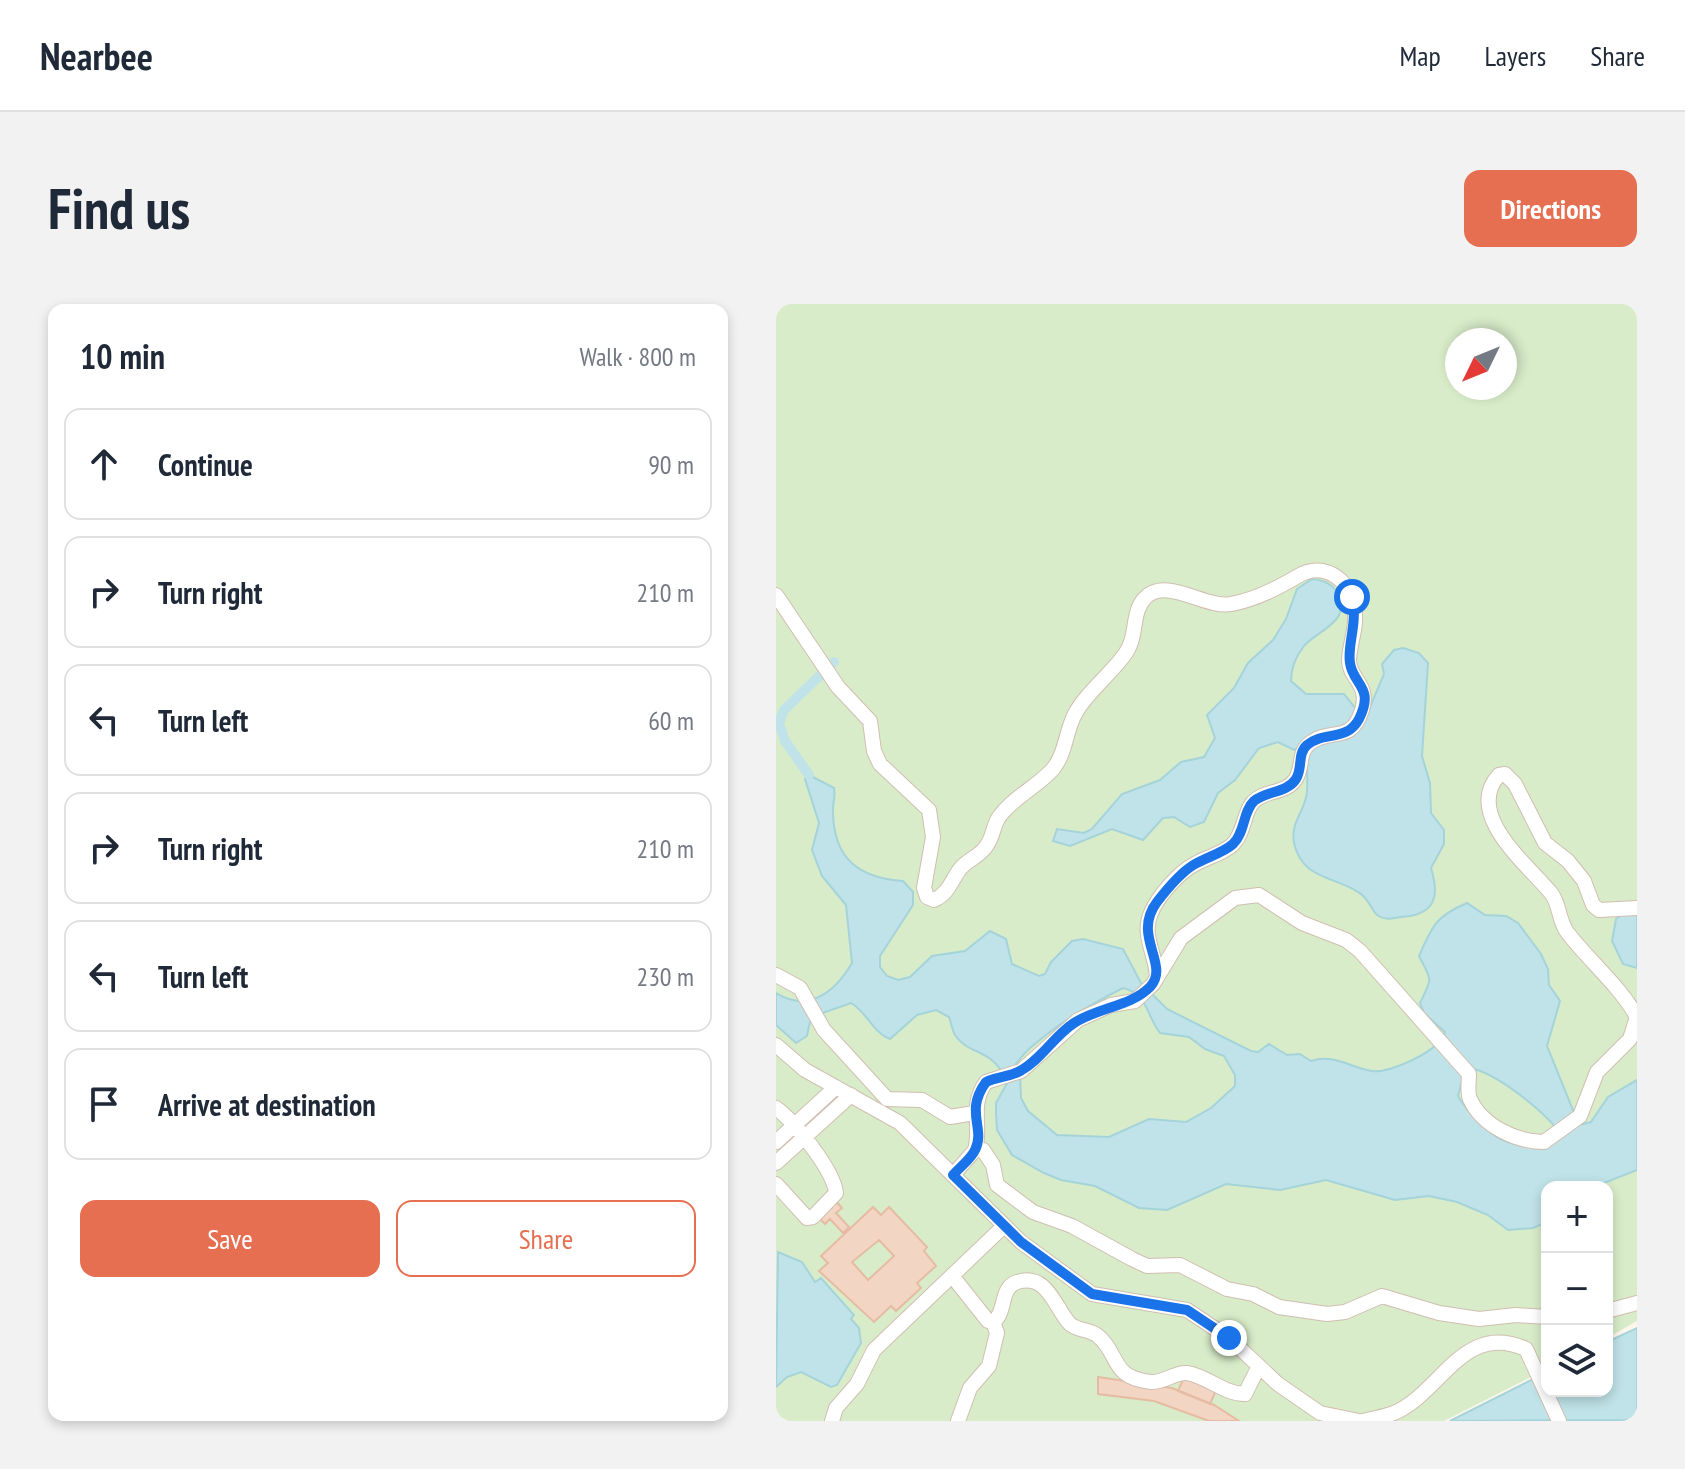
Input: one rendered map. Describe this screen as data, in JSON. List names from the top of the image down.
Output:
{
  "north": "bottom left",
  "page": {
    "header": "Nearbee",
    "nav": ["Map", "Layers", "Share"],
    "buttons": [
      "Directions",
      ["Save", "Share"]
    ],
    "title": "Find us",
    "heading": ["10 min", "Walk · 800 m"],
    "list": [
      ["Continue", "90 m"],
      ["Turn right", "210 m"],
      ["Turn left", "60 m"],
      ["Turn right", "210 m"],
      ["Turn left", "230 m"],
      "Arrive at destination"
    ],
    "map_buttons": ["+", "−"]
  }
}
